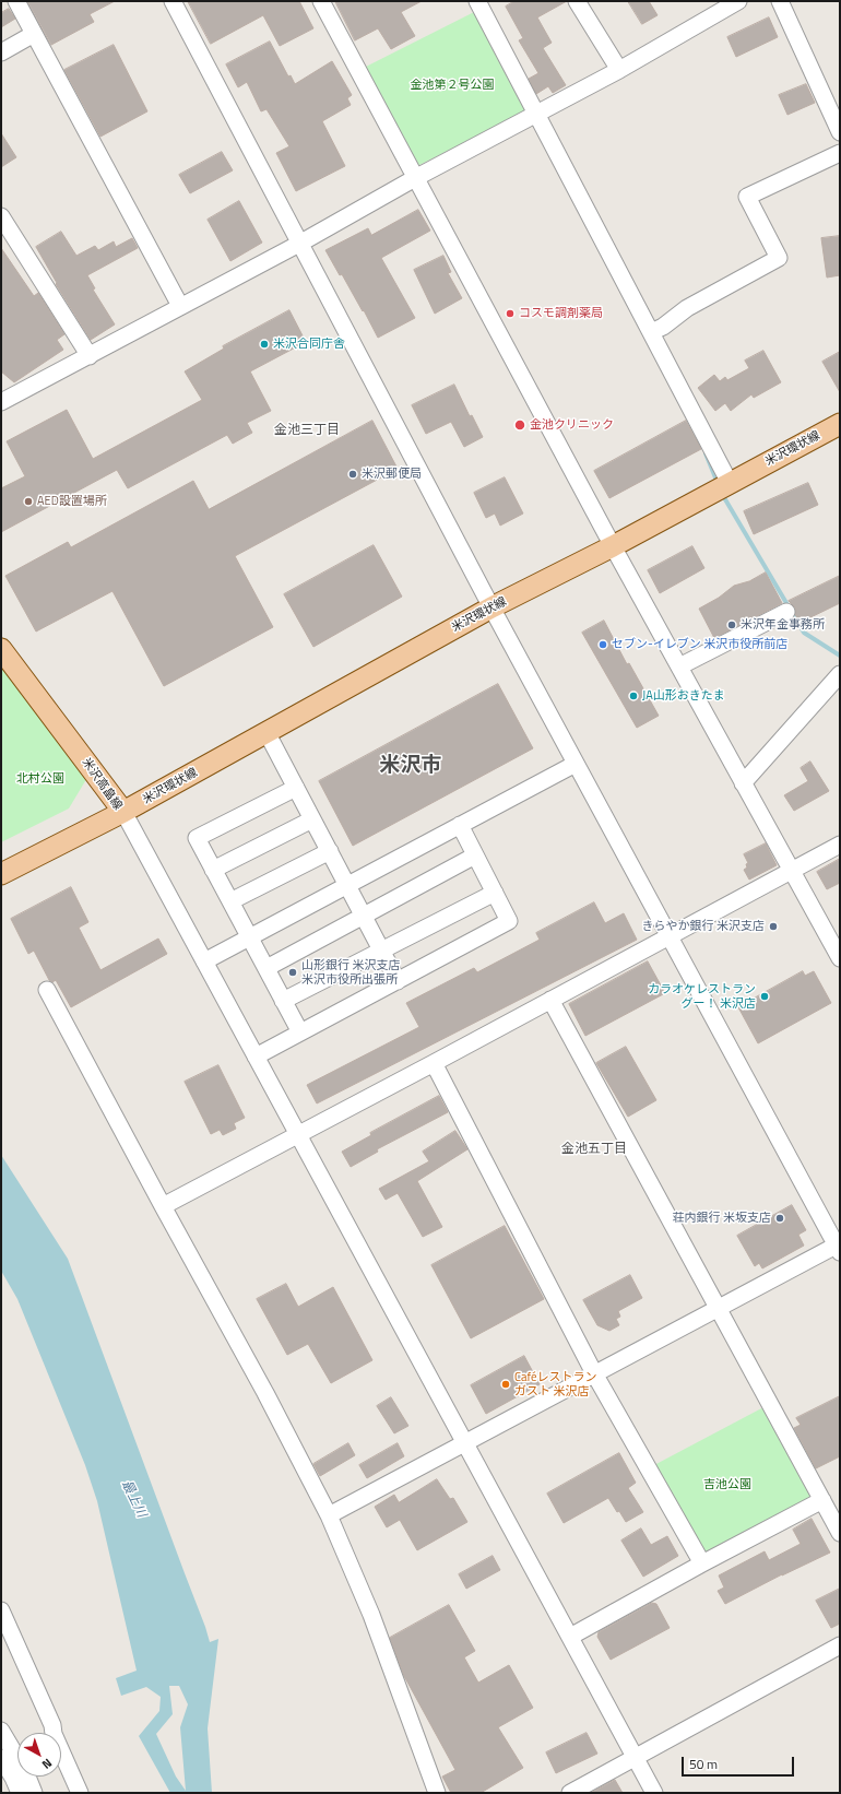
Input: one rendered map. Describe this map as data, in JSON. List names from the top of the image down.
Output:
{
  "streets": {
    "main road": ["米沢環状線", "米沢高畠線"]
  },
  "crossings": [
    ["米沢環状線", "米沢高畠線"]
  ],
  "districts": ["金池三丁目", "米沢市", "金池五丁目"],
  "water": ["最上川"],
  "parks": ["金池第２号公園", "北村公園", "吉池公園"],
  "places": [
    "コスモ調剤薬局",
    "米沢合同庁舎",
    "金池クリニック",
    "米沢郵便局",
    "AED設置場所",
    "米沢年金事務所",
    "セブン-イレブン 米沢市役所前店",
    "JA山形おきたま",
    "きらやか銀行 米沢支店",
    "山形銀行 米沢支店 米沢市役所出張所",
    "カラオケレストラン グー！ 米沢店",
    "荘内銀行 米坂支店",
    "Caféレストラン ガスト 米沢店"
  ],
  "scale_bar": "50 m",
  "north": "bottom right"
}
